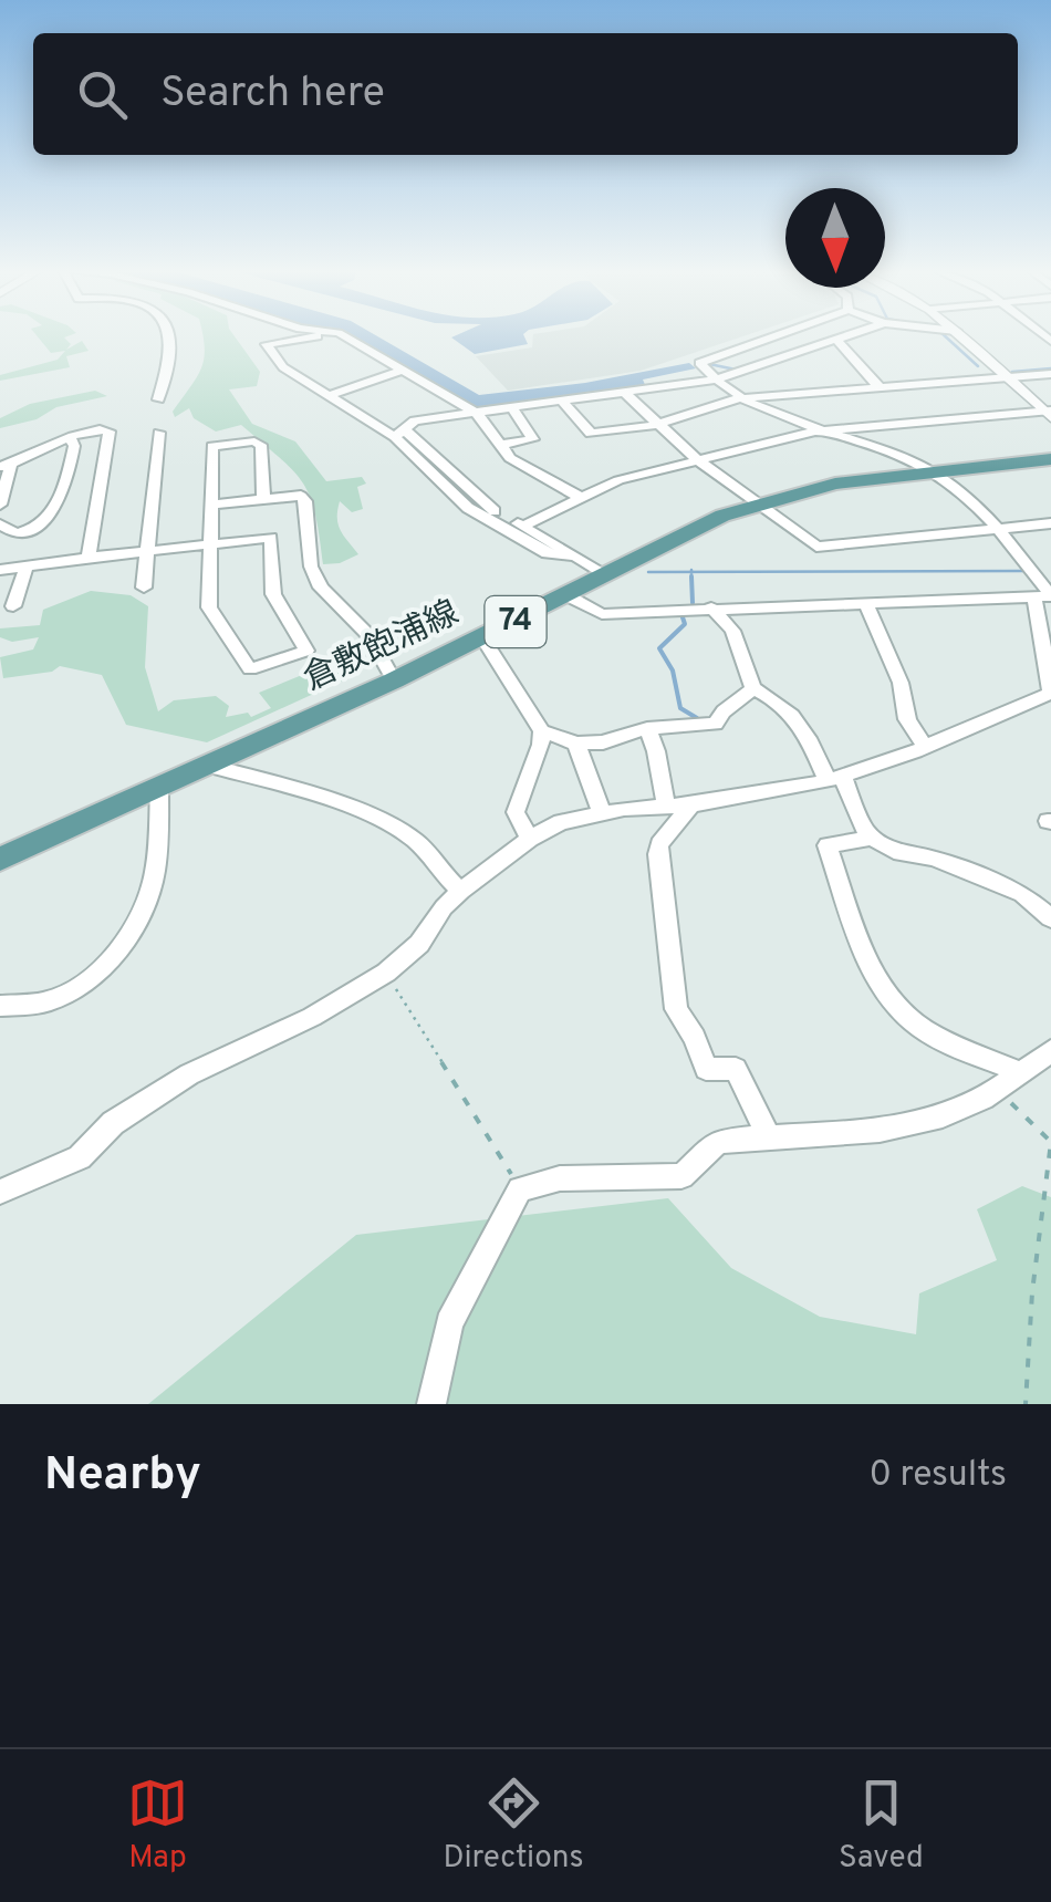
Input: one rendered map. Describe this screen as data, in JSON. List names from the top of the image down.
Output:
{
  "streets": {
    "main road": ["74", "倉敷飽浦線"]
  },
  "north": "bottom",
  "page": {
    "search": "Search here",
    "heading": ["Nearby", "0 results"],
    "nav": ["Map", "Directions", "Saved"]
  }
}
